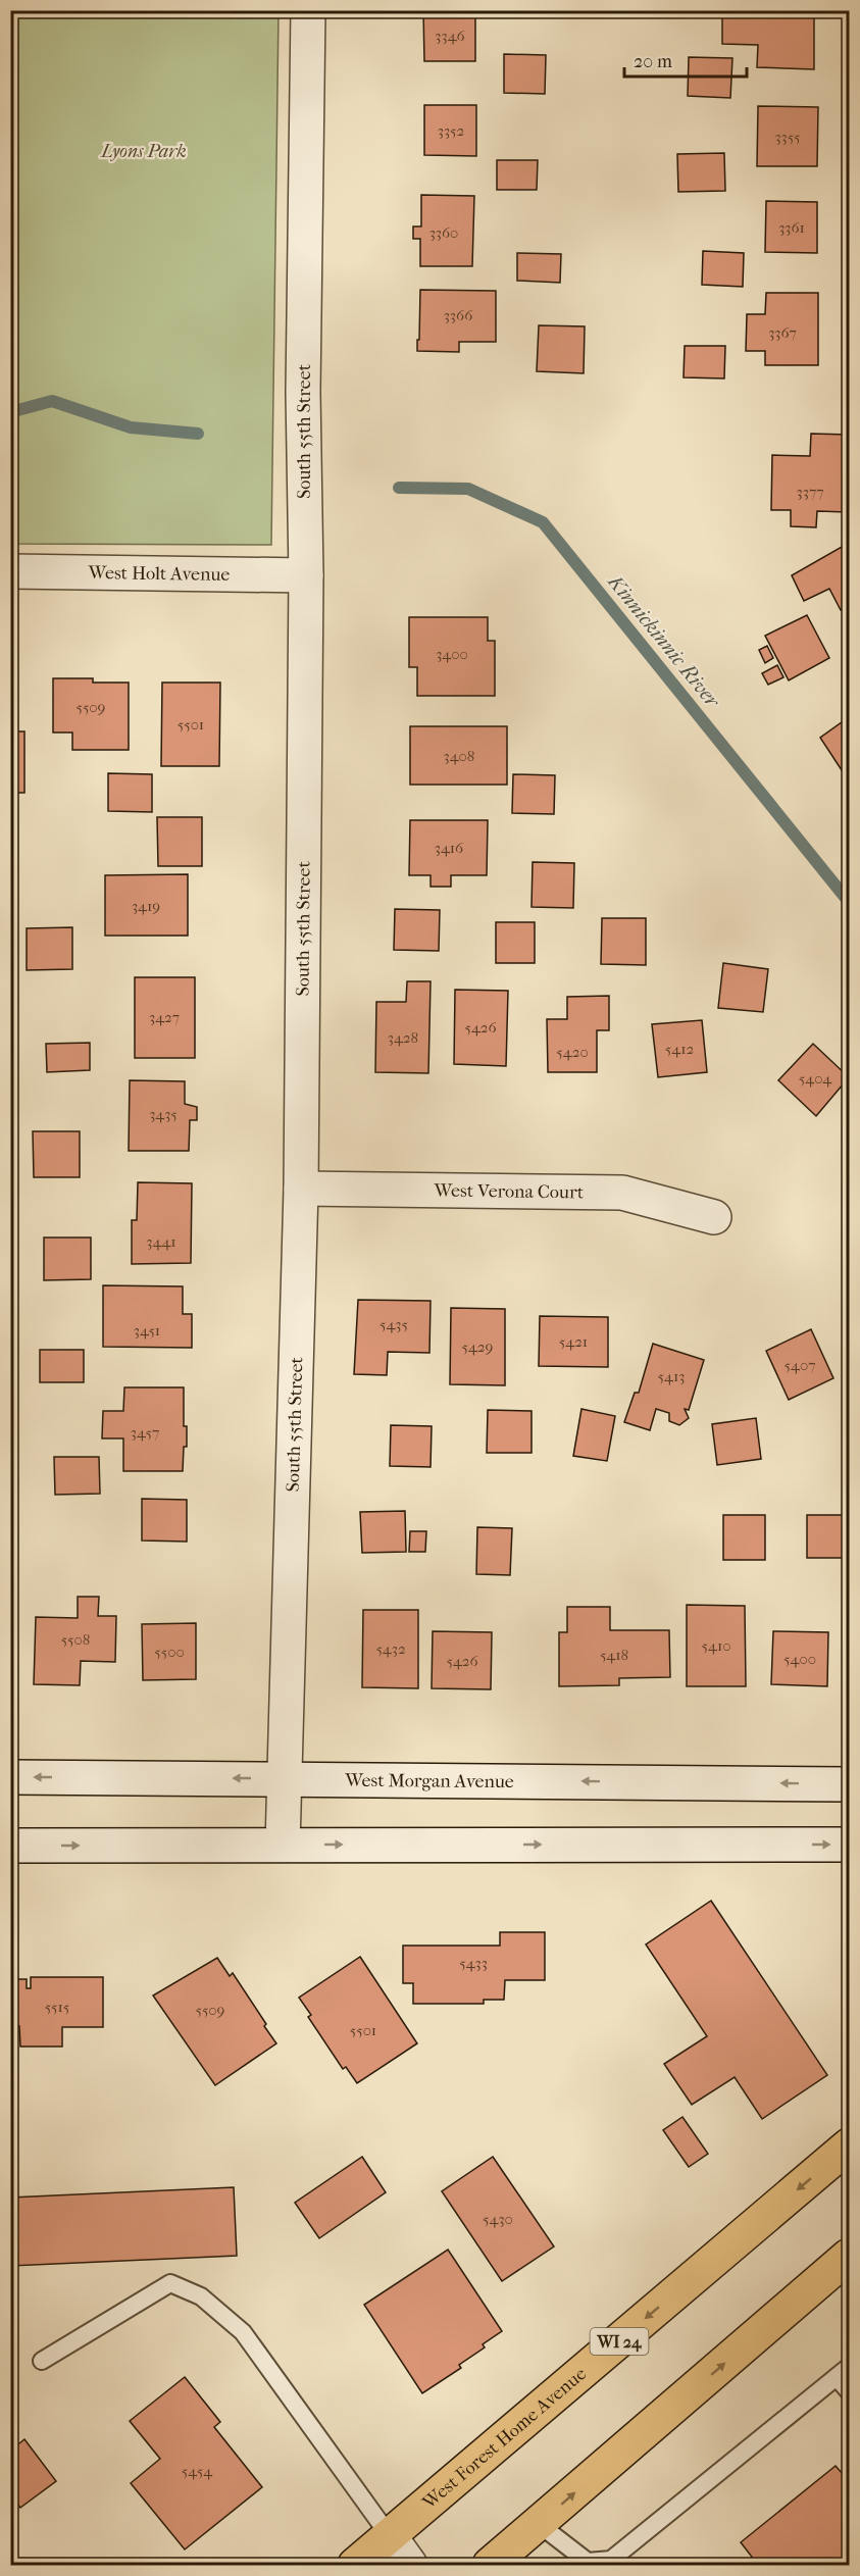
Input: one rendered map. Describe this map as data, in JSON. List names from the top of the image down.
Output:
{
  "streets": {
    "main road": ["WI 24", "West Forest Home Avenue"],
    "street": [
      "South 55th Street",
      "West Holt Avenue",
      "West Verona Court",
      "West Morgan Avenue"
    ]
  },
  "crossings": [
    ["South 55th Street", "West Holt Avenue"],
    ["South 55th Street", "West Verona Court"],
    ["South 55th Street", "West Morgan Avenue"]
  ],
  "water": ["Kinnickinnic River"],
  "parks": ["Lyons Park"],
  "house_numbers": [
    "3346",
    "3352",
    "3355",
    "3361",
    "3360",
    "3366",
    "3367",
    "3377",
    "3400",
    "5509",
    "5501",
    "3408",
    "3416",
    "3419",
    "3427",
    "5426",
    "3428",
    "5412",
    "5420",
    "5404",
    "3435",
    "3441",
    "5435",
    "3451",
    "5421",
    "5429",
    "5407",
    "5413",
    "3457",
    "5508",
    "5410",
    "5432",
    "5500",
    "5418",
    "5400",
    "5426",
    "5433",
    "5515",
    "5509",
    "5501",
    "5430",
    "5454"
  ],
  "scale_bar": "20 m"
}
